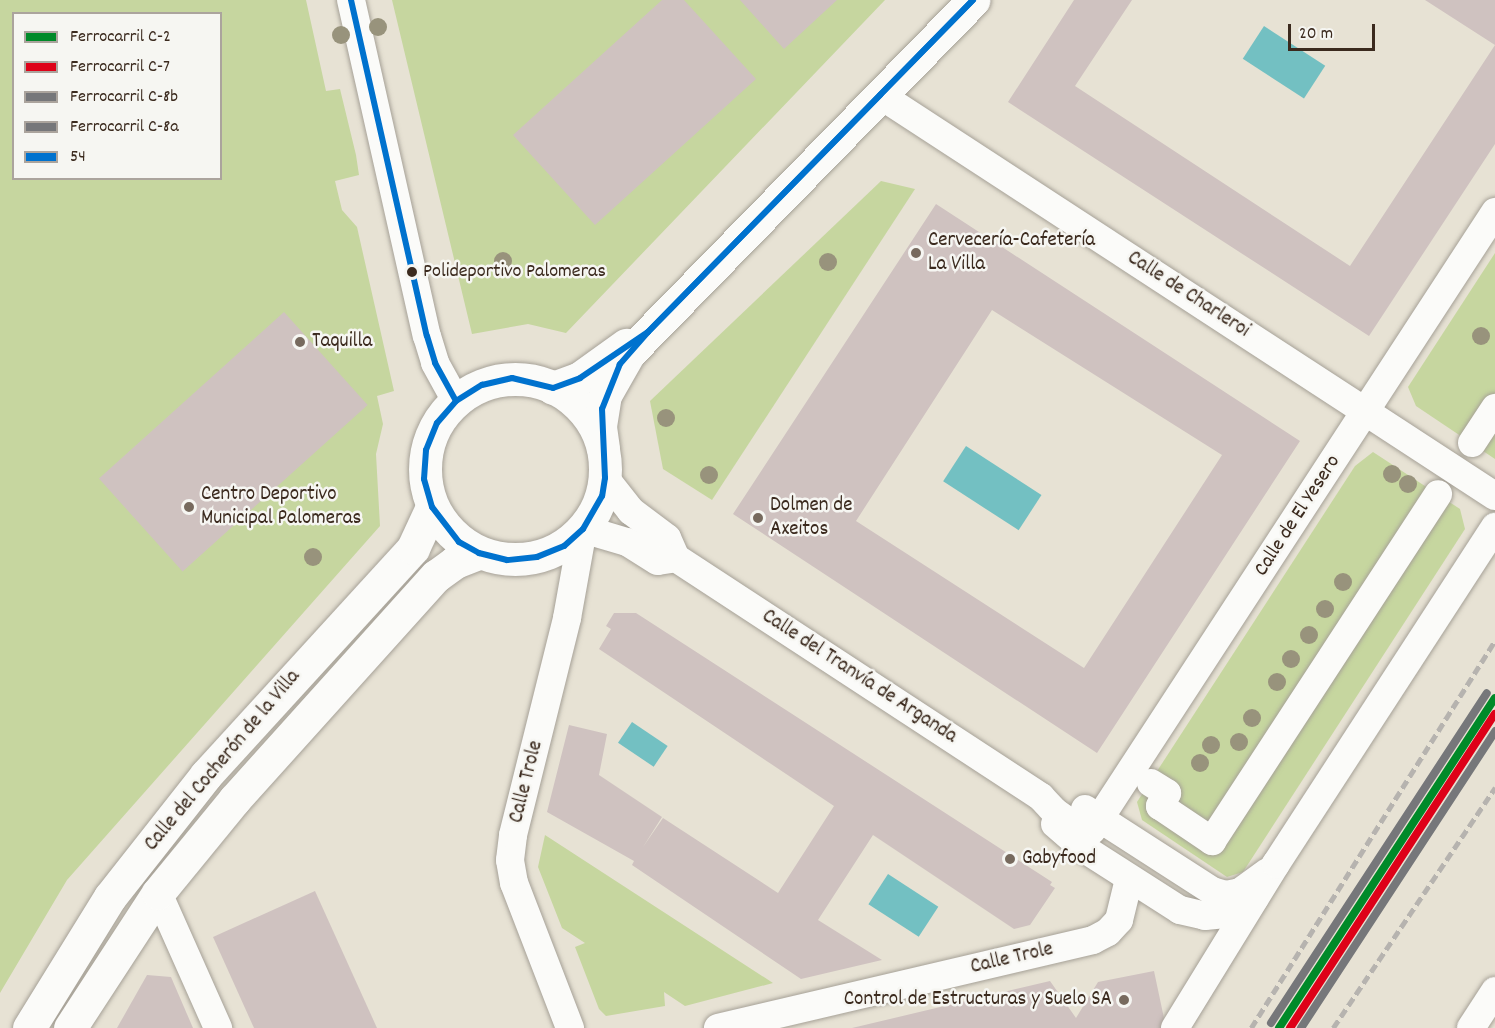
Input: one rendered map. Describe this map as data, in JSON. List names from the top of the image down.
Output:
{
  "streets": {
    "street": [
      "Calle de Charleroi",
      "Calle de El Yesero",
      "Calle del Tranvía de Arganda",
      "Calle del Cocherón de la Villa",
      "Calle Trole"
    ]
  },
  "crossings": [
    ["Calle de Charleroi", "Calle de El Yesero"],
    ["Calle de El Yesero", "Calle del Tranvía de Arganda"],
    ["Calle del Tranvía de Arganda", "Calle del Cocherón de la Villa"],
    ["Calle del Tranvía de Arganda", "Calle Trole"],
    ["Calle del Cocherón de la Villa", "Calle Trole"]
  ],
  "places": [
    "Cervecería-Cafetería La Villa",
    "Polideportivo Palomeras",
    "Taquilla",
    "Centro Deportivo Municipal Palomeras",
    "Dolmen de Axeitos",
    "Gabyfood",
    "Control de Estructuras y Suelo SA"
  ],
  "lines": [
    "transit line 54",
    "rail line C-8b",
    "rail line C-2",
    "rail line C-7",
    "rail line C-8a"
  ],
  "legend": [
    "Ferrocarril C-2",
    "Ferrocarril C-7",
    "Ferrocarril C-8b",
    "Ferrocarril C-8a",
    "54"
  ],
  "scale_bar": "20 m"
}
